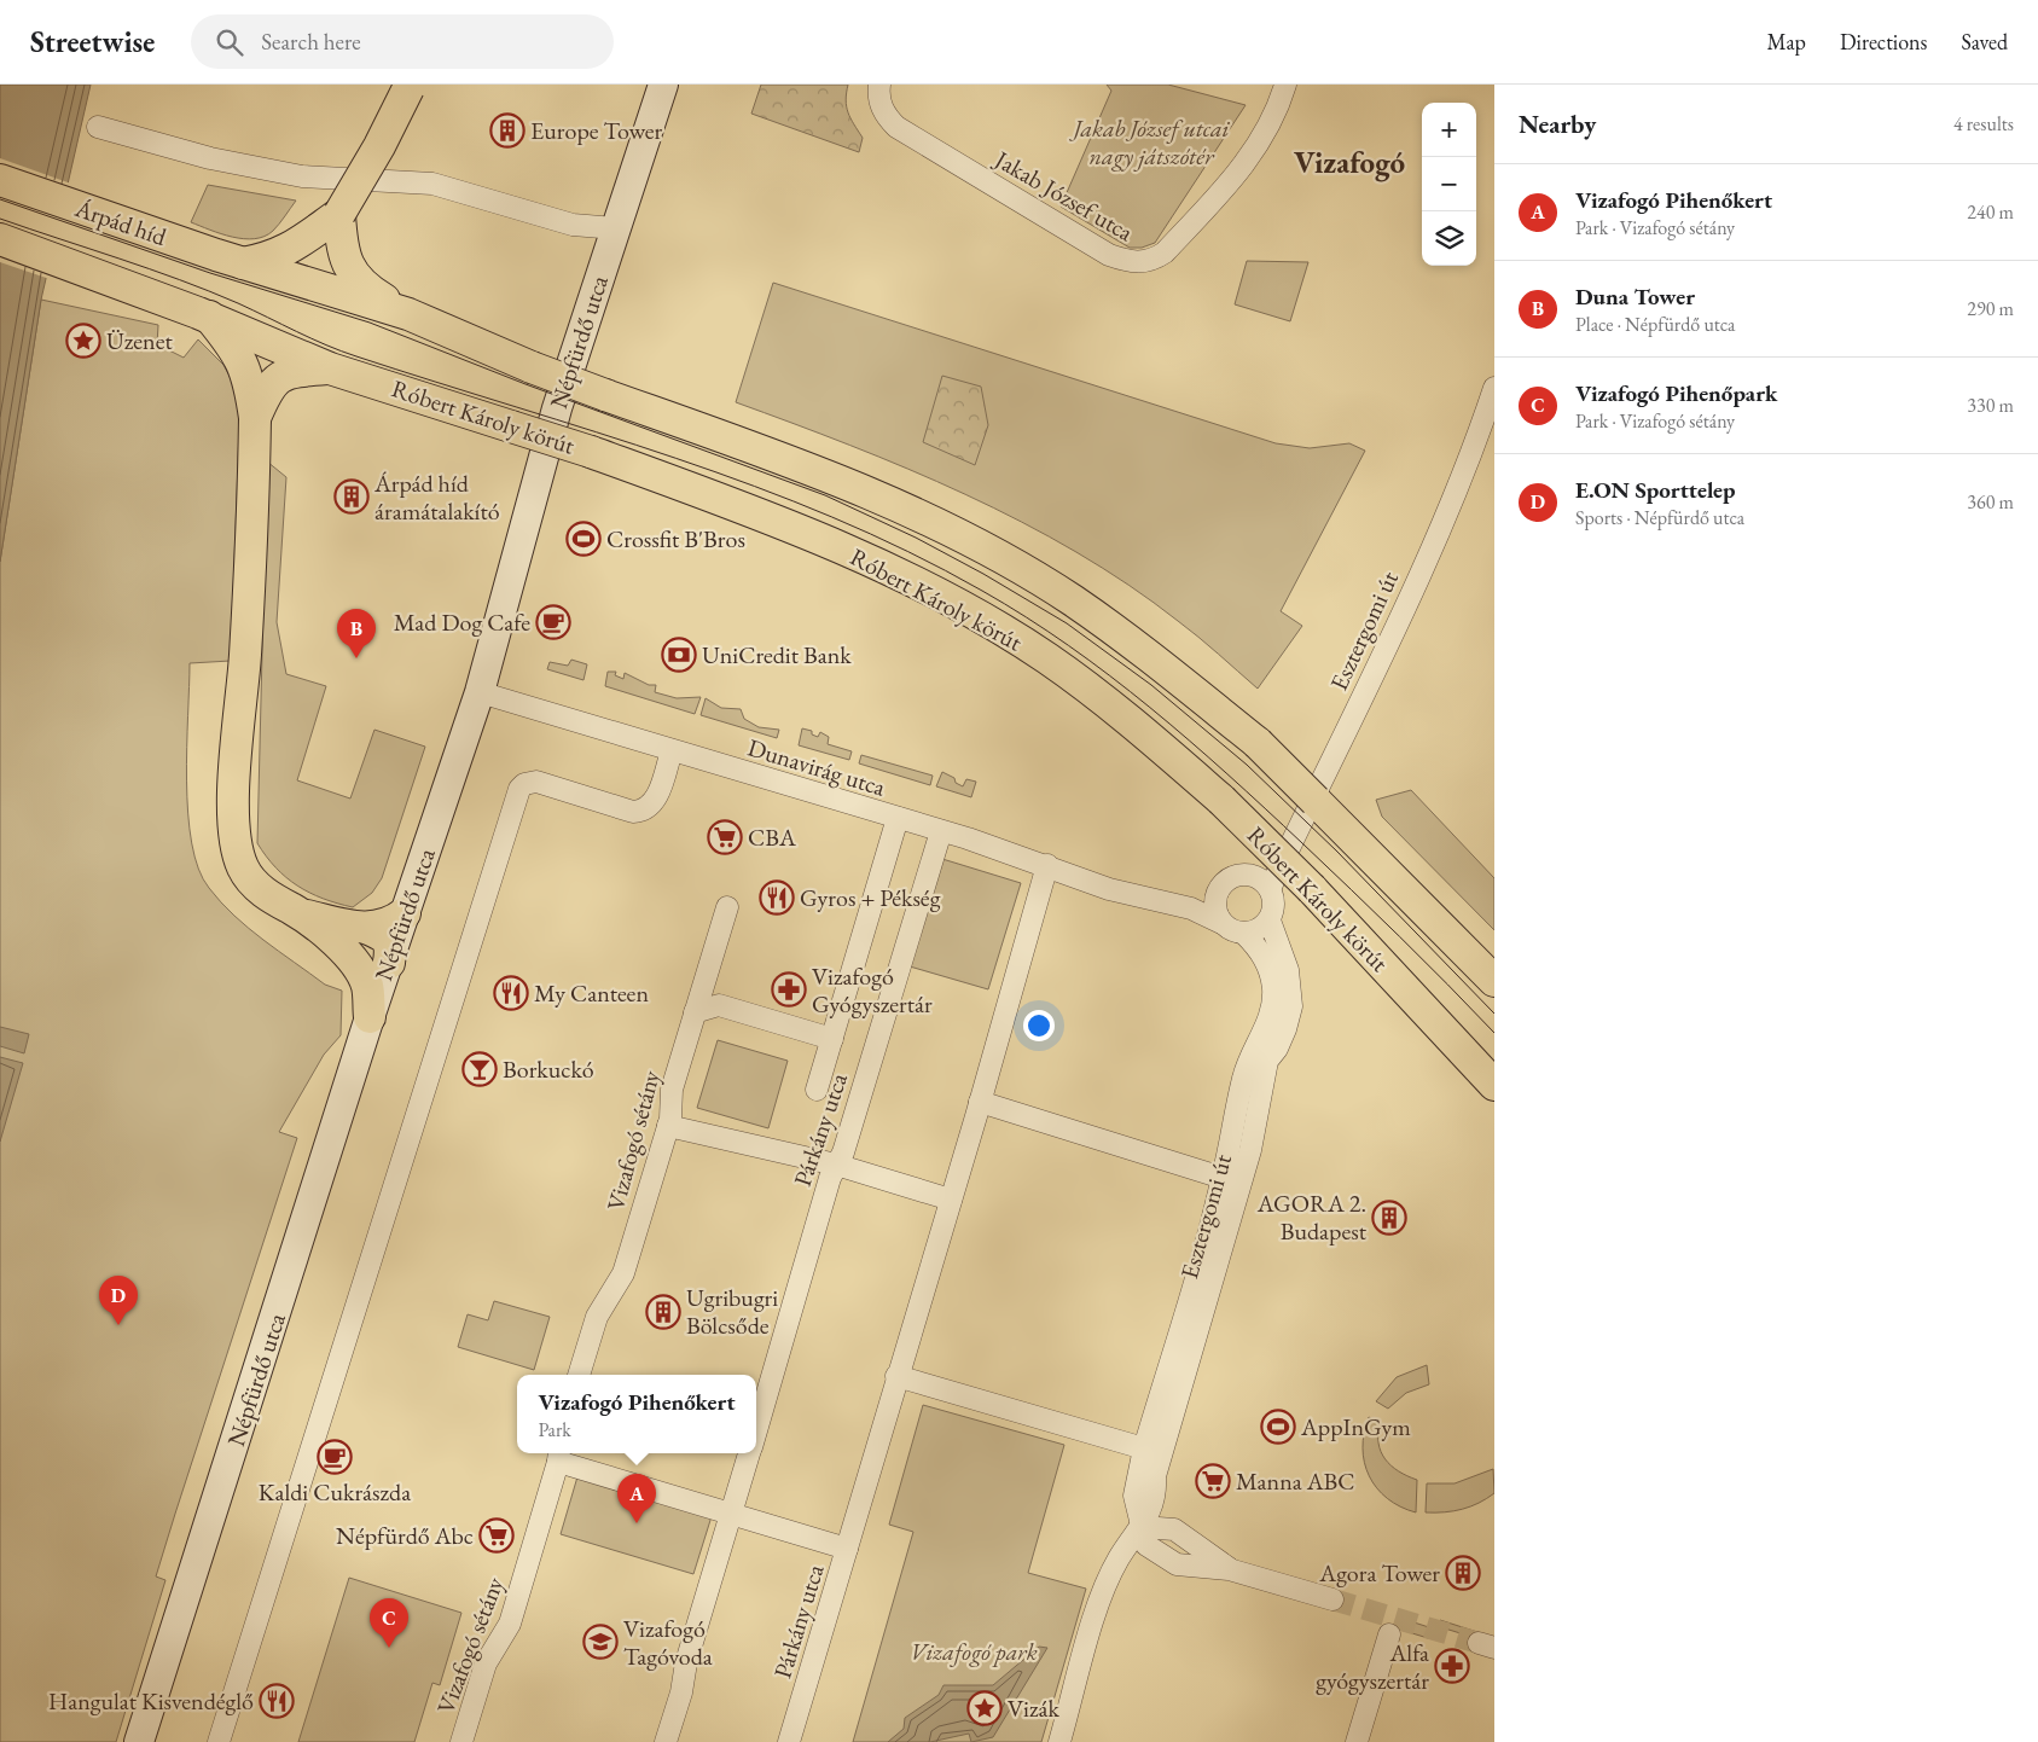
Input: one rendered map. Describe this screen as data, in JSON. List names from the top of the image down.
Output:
{
  "streets": {
    "main road": ["Árpád híd", "Róbert Károly körút"],
    "street": [
      "Jakab József utca",
      "Népfürdő utca",
      "Esztergomi út",
      "Dunavirág utca",
      "Párkány utca",
      "Vizafogó sétány"
    ]
  },
  "crossings": [
    ["Népfürdő utca", "Dunavirág utca"],
    ["Esztergomi út", "Dunavirág utca"],
    ["Esztergomi út", "Párkány utca"],
    ["Dunavirág utca", "Párkány utca"],
    ["Párkány utca", "Vizafogó sétány"]
  ],
  "districts": ["Vizafogó"],
  "parks": ["Jakab József utcai nagy játszótér", "Vizafogó park"],
  "places": {
    "building": [
      "Europe Tower",
      "Árpád híd áramátalakító",
      "AGORA 2. Budapest",
      "Ugribugri Bölcsőde",
      "Agora Tower"
    ],
    "place": ["Üzenet", "Vizák"],
    "sports": ["Crossfit B'Bros", "AppInGym"],
    "cafe": ["Mad Dog Cafe", "Kaldi Cukrászda"],
    "bank": ["UniCredit Bank"],
    "supermarket": ["CBA", "Manna ABC", "Népfürdő Abc"],
    "restaurant": ["Gyros + Pékség", "My Canteen", "Hangulat Kisvendéglő"],
    "pharmacy": ["Vizafogó Gyógyszertár", "Alfa gyógyszertár"],
    "bar": ["Borkuckó"],
    "school or university": ["Vizafogó Tagóvoda"]
  },
  "page": {
    "header": "Streetwise",
    "search": "Search here",
    "nav": ["Map", "Directions", "Saved"],
    "heading": ["Nearby", "4 results"],
    "map_buttons": ["+", "−"],
    "list": [
      {
        "mark": "A",
        "name": "Vizafogó Pihenőkert",
        "note": "Park · Vizafogó sétány",
        "value": "240 m"
      },
      {
        "mark": "B",
        "name": "Duna Tower",
        "note": "Place · Népfürdő utca",
        "value": "290 m"
      },
      {
        "mark": "C",
        "name": "Vizafogó Pihenőpark",
        "note": "Park · Vizafogó sétány",
        "value": "330 m"
      },
      {
        "mark": "D",
        "name": "E.ON Sporttelep",
        "note": "Sports · Népfürdő utca",
        "value": "360 m"
      }
    ],
    "pins": [
      "B",
      "D",
      "A",
      "C"
    ],
    "popup": ["Vizafogó Pihenőkert", "Park"]
  }
}
